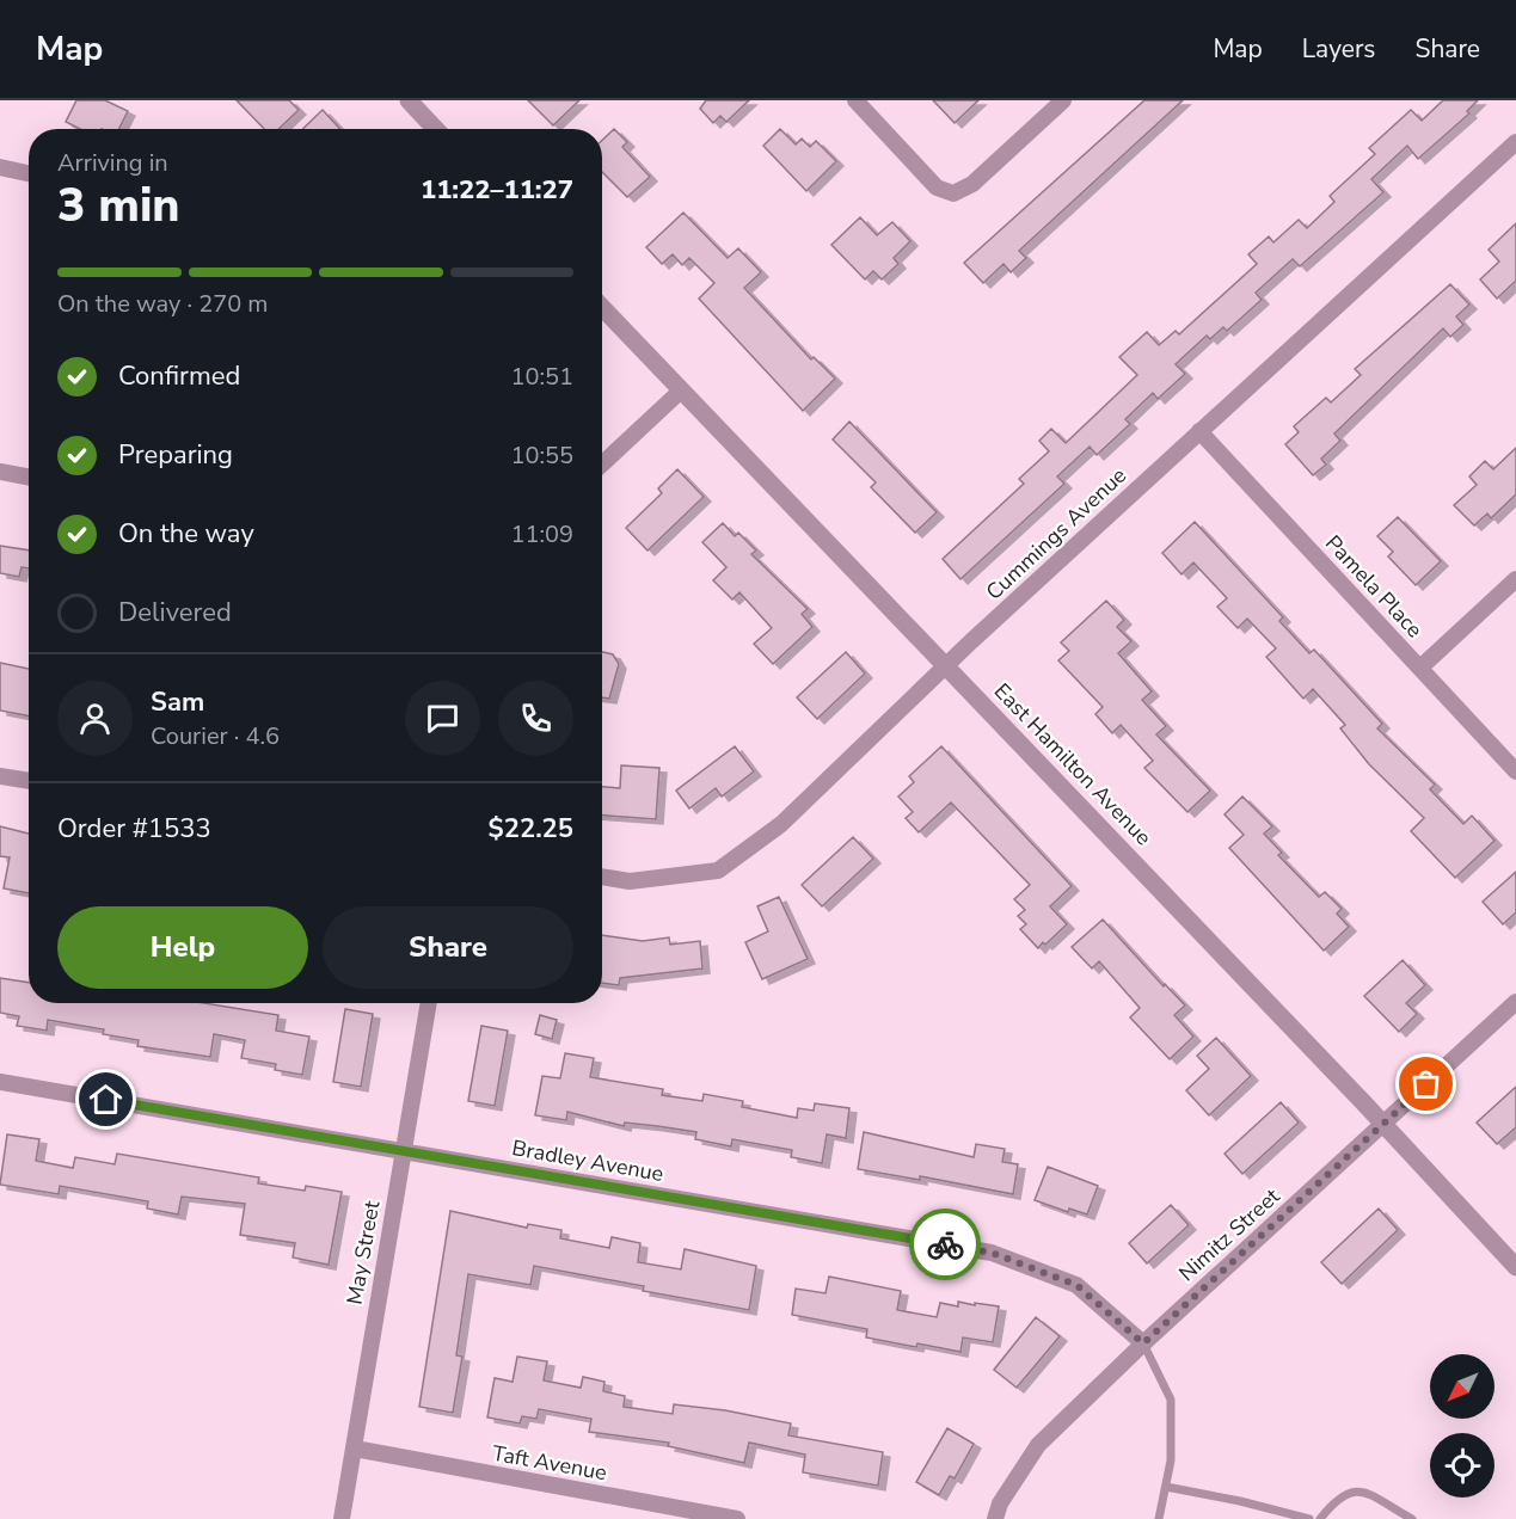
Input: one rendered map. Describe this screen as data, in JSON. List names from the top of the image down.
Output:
{
  "streets": {
    "street": [
      "Cummings Avenue",
      "Pamela Place",
      "East Hamilton Avenue",
      "Bradley Avenue",
      "Nimitz Street",
      "May Street",
      "Taft Avenue"
    ]
  },
  "crossings": [
    ["Cummings Avenue", "Pamela Place"],
    ["Cummings Avenue", "East Hamilton Avenue"],
    ["East Hamilton Avenue", "Nimitz Street"],
    ["Bradley Avenue", "Nimitz Street"],
    ["Bradley Avenue", "May Street"],
    ["May Street", "Taft Avenue"]
  ],
  "north": "bottom left",
  "page": {
    "header": "Map",
    "nav": ["Map", "Layers", "Share"],
    "heading": ["3 min", "Arriving in", "11:22–11:27"],
    "panel": [
      "Sam",
      "Courier · 4.6",
      "Order #1533",
      "$22.25"
    ],
    "bar": "On the way · 270 m",
    "list": [
      ["Confirmed", "10:51"],
      ["Preparing", "10:55"],
      ["On the way", "11:09"],
      "Delivered"
    ],
    "buttons": ["Help", "Share"]
  }
}
